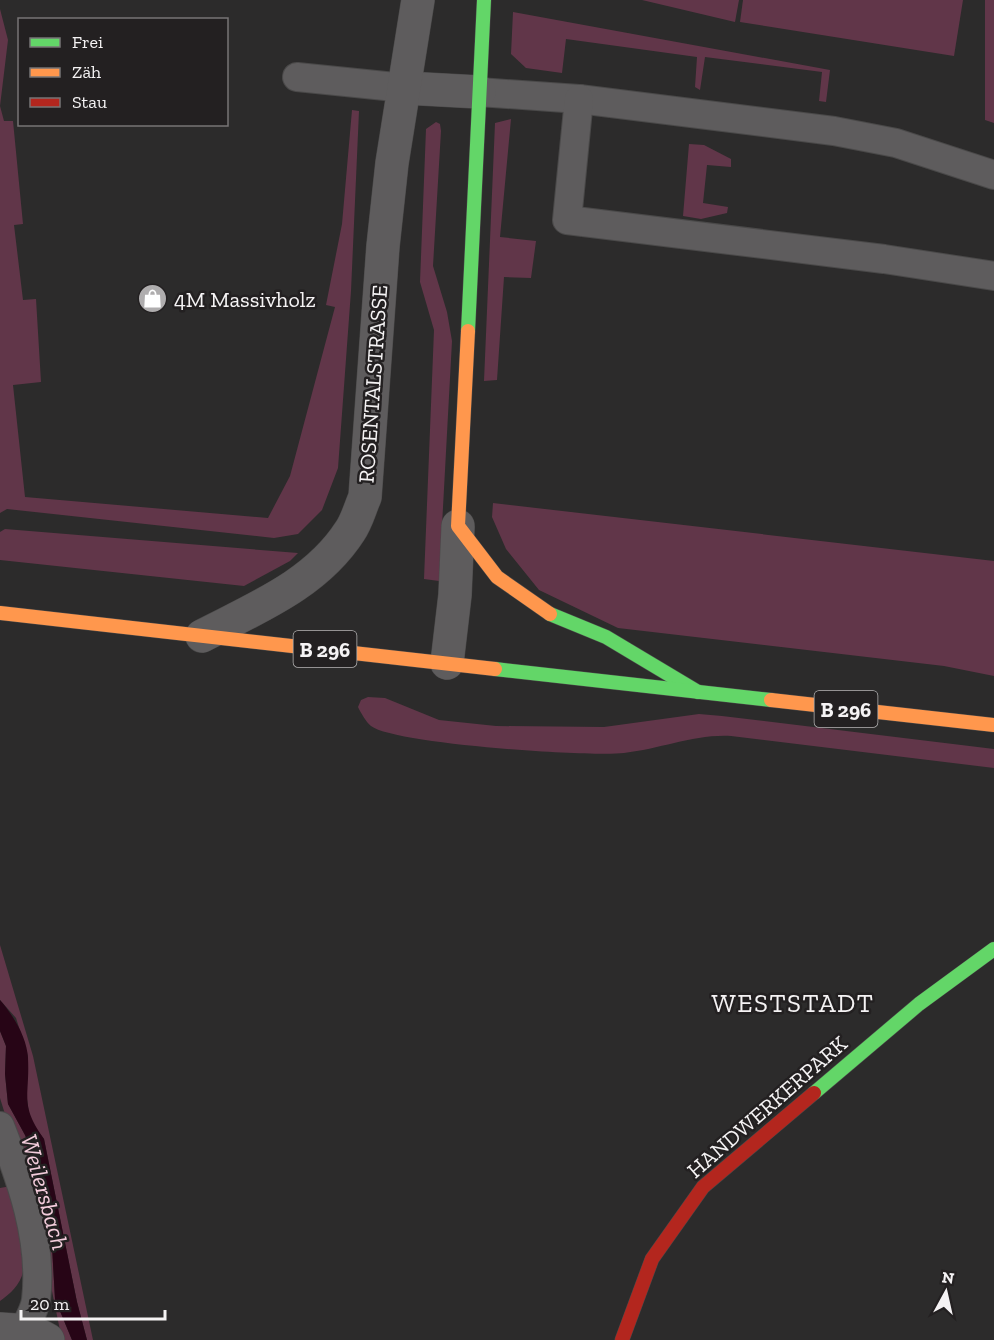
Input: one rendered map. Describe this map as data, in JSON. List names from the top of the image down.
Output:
{
  "streets": {
    "street": ["ROSENTALSTRASSE", "B 296", "HANDWERKERPARK"]
  },
  "crossings": [
    ["ROSENTALSTRASSE", "B 296"]
  ],
  "districts": ["WESTSTADT"],
  "water": ["Weilersbach"],
  "places": {
    "shop": ["4M Massivholz"]
  },
  "legend": ["Frei", "Zäh", "Stau"],
  "scale_bar": "20 m",
  "north": "top"
}
